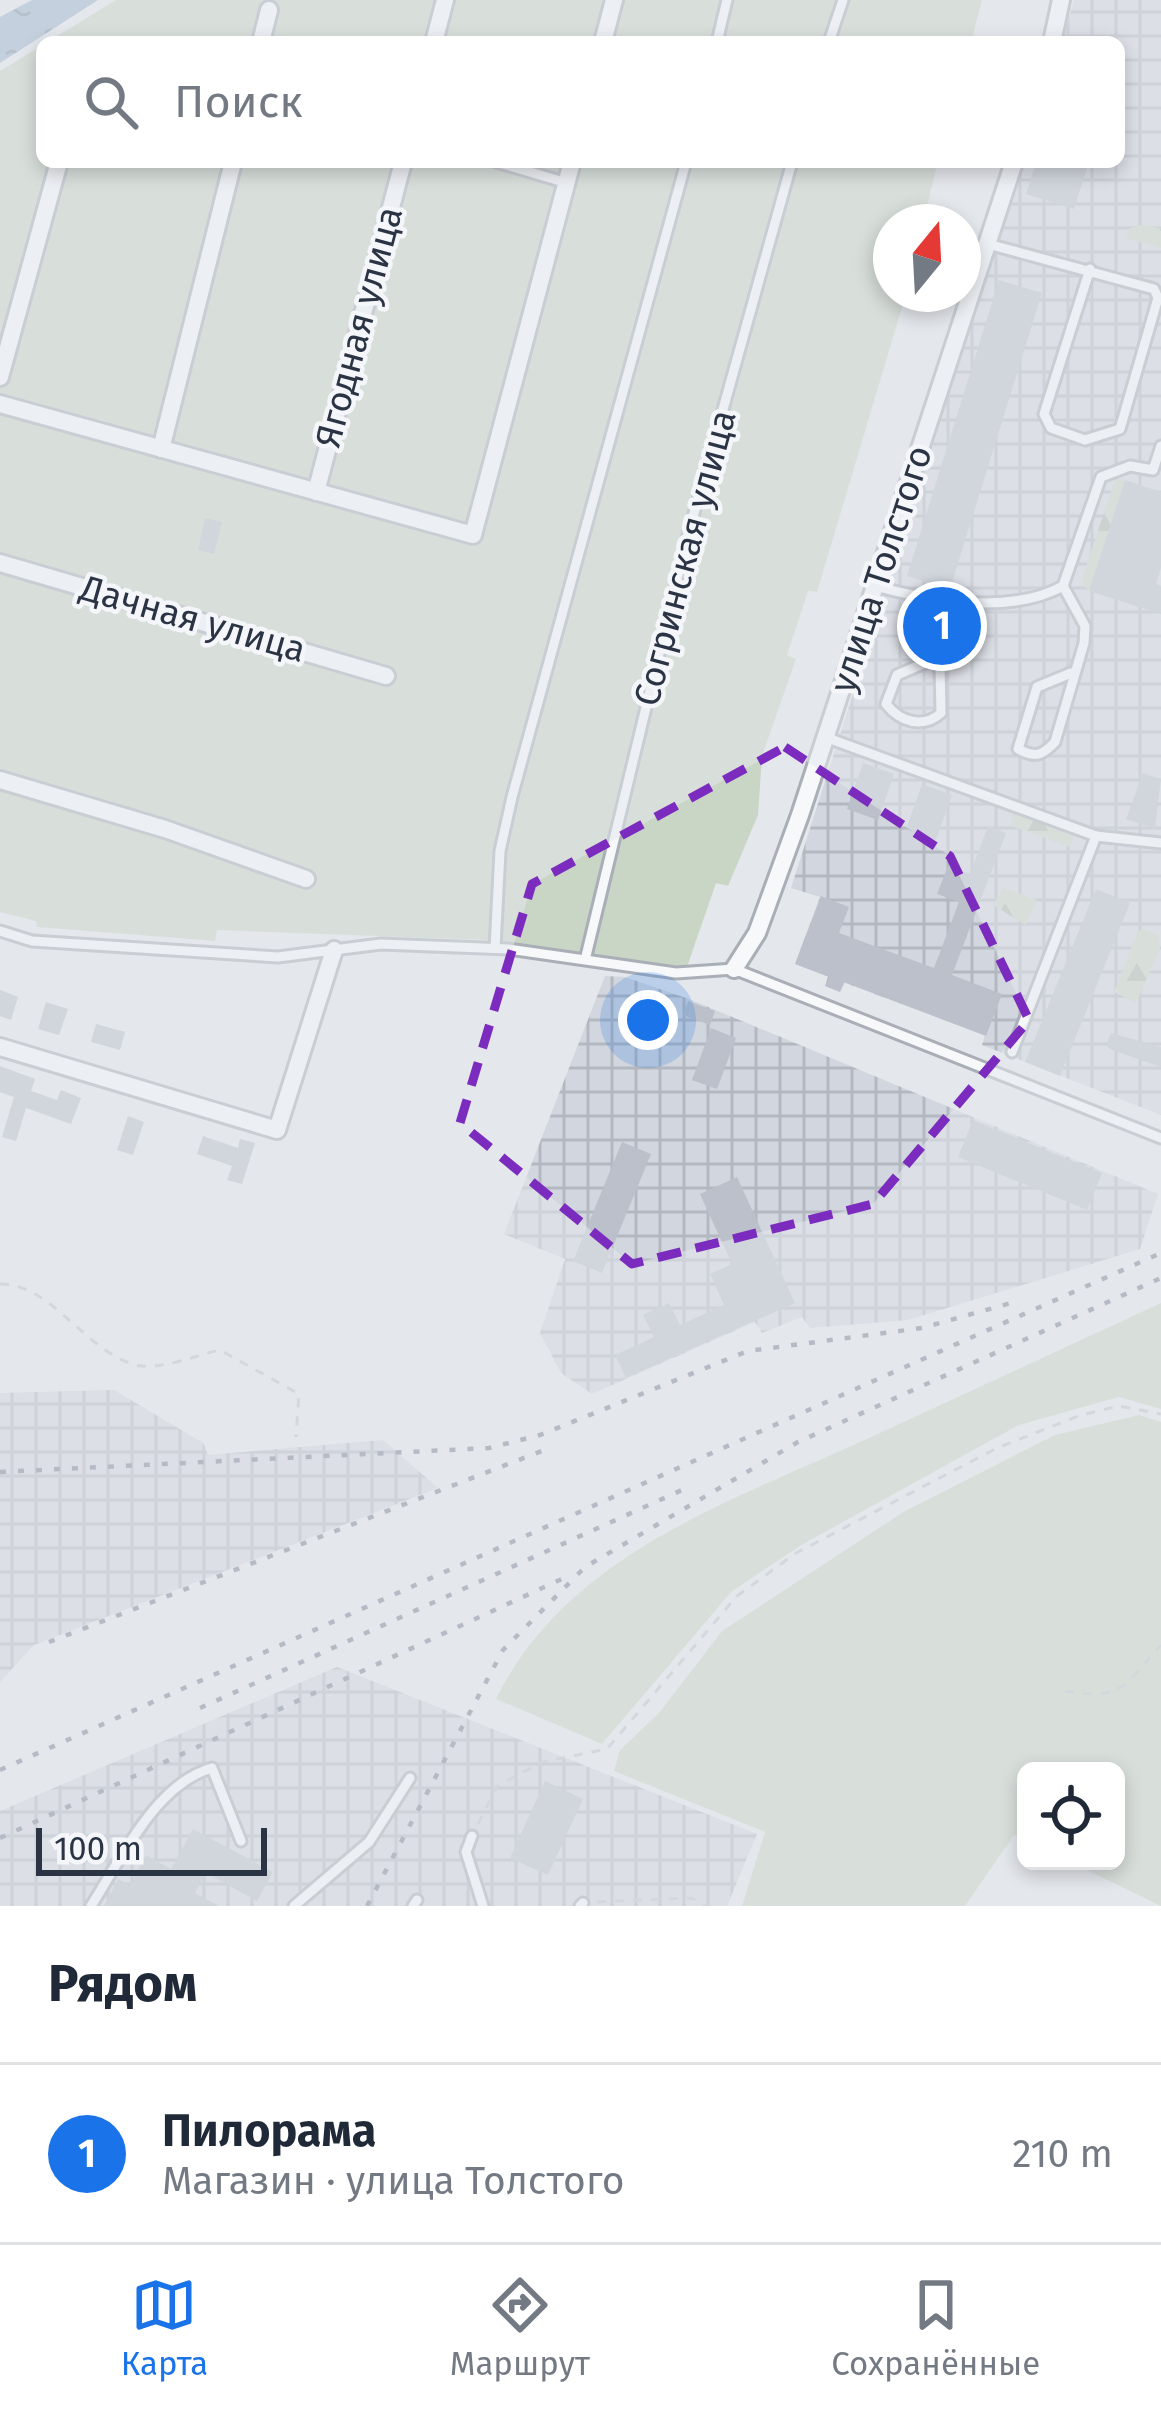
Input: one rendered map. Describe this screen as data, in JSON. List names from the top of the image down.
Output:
{
  "streets": {
    "street": ["Ягодная улица", "улица Толстого", "Дачная улица"],
    "lane": ["Согринская улица"]
  },
  "scale_bar": "100 m",
  "north": "top",
  "page": {
    "search": "Поиск",
    "pins": "1",
    "scale": "100 m",
    "heading": "Рядом",
    "list": [
      {
        "mark": "1",
        "name": "Пилорама",
        "note": "Магазин · улица Толстого",
        "value": "210 m"
      }
    ],
    "nav": ["Карта", "Маршрут", "Сохранённые"]
  }
}
